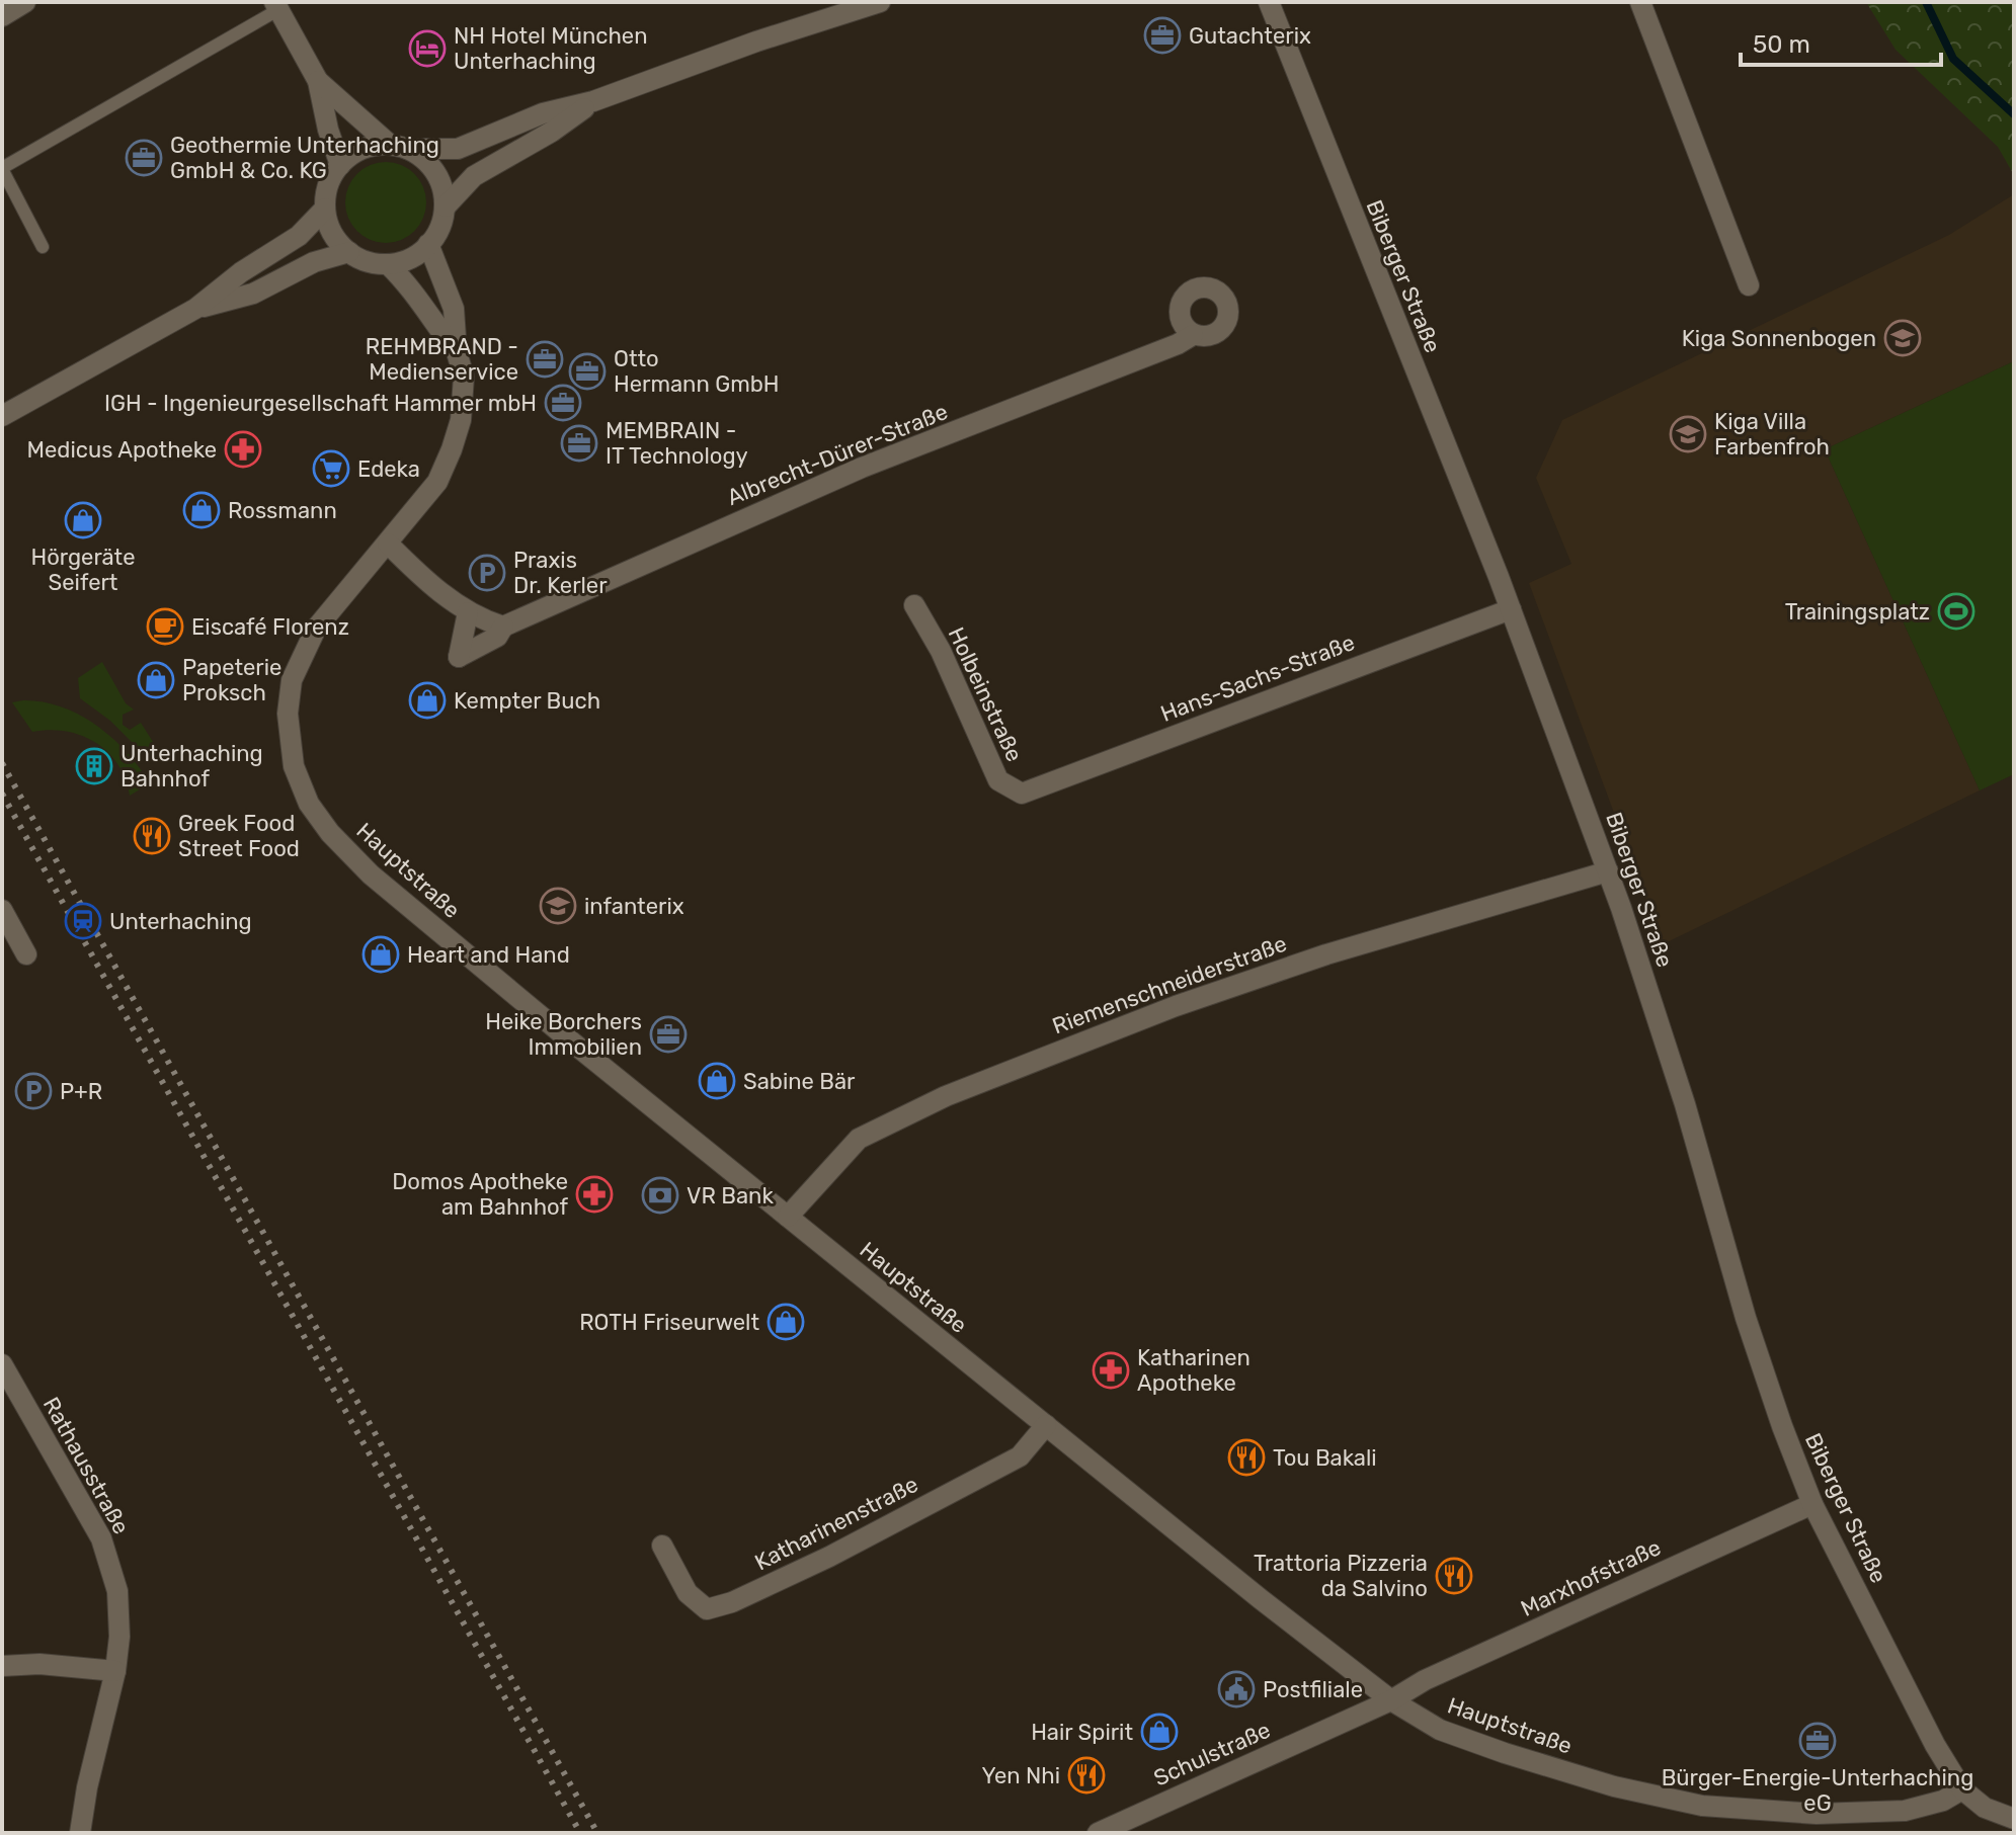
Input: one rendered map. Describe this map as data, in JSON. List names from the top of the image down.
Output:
{
  "streets": {
    "street": [
      "Biberger Straße",
      "Albrecht-Dürer-Straße",
      "Hans-Sachs-Straße",
      "Holbeinstraße",
      "Hauptstraße",
      "Riemenschneiderstraße",
      "Rathausstraße",
      "Katharinenstraße",
      "Marxhofstraße",
      "Schulstraße"
    ]
  },
  "crossings": [
    ["Biberger Straße", "Hans-Sachs-Straße"],
    ["Biberger Straße", "Hauptstraße"],
    ["Biberger Straße", "Riemenschneiderstraße"],
    ["Biberger Straße", "Marxhofstraße"],
    ["Hans-Sachs-Straße", "Holbeinstraße"],
    ["Hauptstraße", "Riemenschneiderstraße"],
    ["Hauptstraße", "Katharinenstraße"],
    ["Hauptstraße", "Marxhofstraße"],
    ["Hauptstraße", "Schulstraße"],
    ["Marxhofstraße", "Schulstraße"]
  ],
  "places": {
    "office": [
      "Gutachterix",
      "Geothermie Unterhaching GmbH & Co. KG",
      "REHMBRAND - Medienservice",
      "Otto Hermann GmbH",
      "IGH - Ingenieurgesellschaft Hammer mbH",
      "MEMBRAIN - IT Technology",
      "Heike Borchers Immobilien",
      "Bürger-Energie-Unterhaching eG"
    ],
    "hotel": ["NH Hotel München Unterhaching"],
    "school or university": ["Kiga Sonnenbogen", "Kiga Villa Farbenfroh", "infanterix"],
    "pharmacy": ["Medicus Apotheke", "Domos Apotheke am Bahnhof", "Katharinen Apotheke"],
    "supermarket": ["Edeka"],
    "shop": [
      "Rossmann",
      "Hörgeräte Seifert",
      "Papeterie Proksch",
      "Kempter Buch",
      "Heart and Hand",
      "Sabine Bär",
      "ROTH Friseurwelt",
      "Hair Spirit"
    ],
    "parking": ["Praxis Dr. Kerler", "P+R"],
    "sports": ["Trainingsplatz"],
    "cafe": ["Eiscafé Florenz"],
    "building": ["Unterhaching Bahnhof"],
    "restaurant": [
      "Greek Food Street Food",
      "Tou Bakali",
      "Trattoria Pizzeria da Salvino",
      "Yen Nhi"
    ],
    "station": ["Unterhaching"],
    "bank": ["VR Bank"],
    "public building": ["Postfiliale"]
  },
  "scale_bar": "50 m"
}
